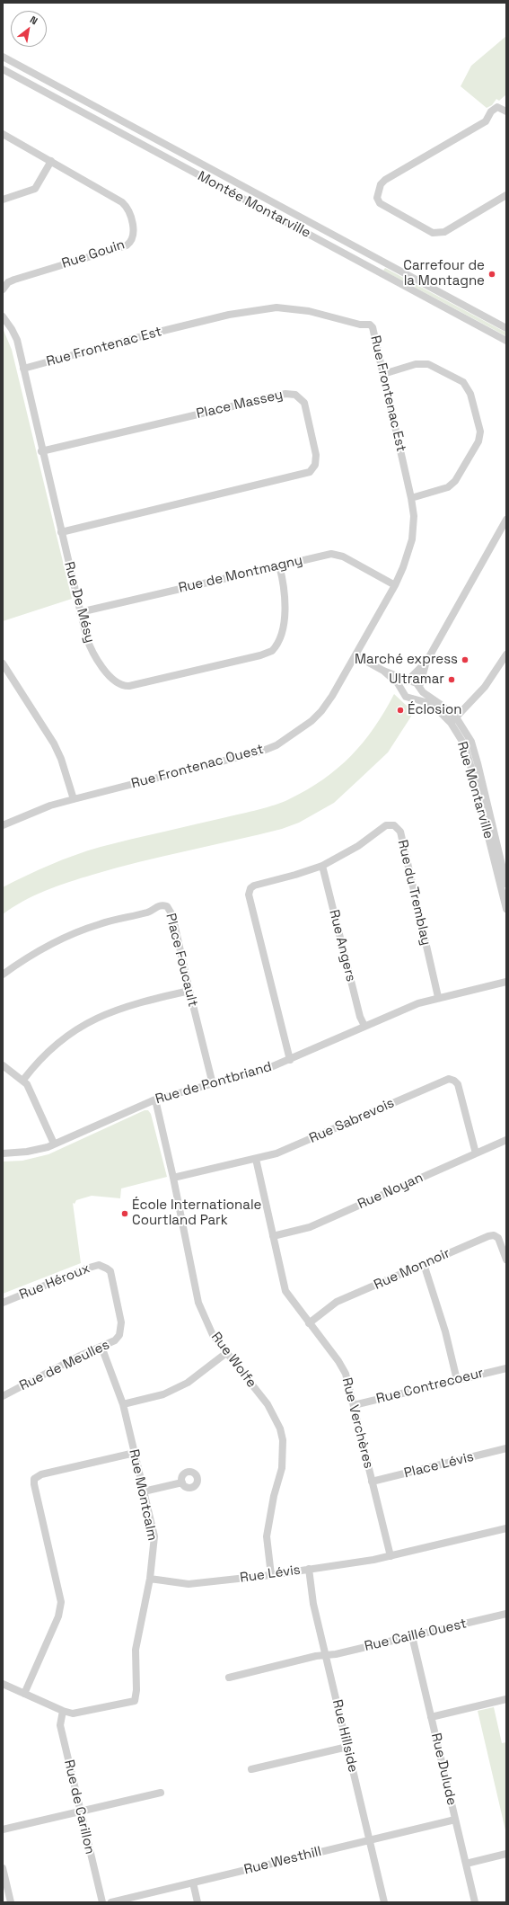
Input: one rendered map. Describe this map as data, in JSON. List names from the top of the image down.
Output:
{
  "streets": {
    "street": [
      "Montée Montarville",
      "Rue Gouin",
      "Rue Frontenac Est",
      "Place Massey",
      "Rue de Montmagny",
      "Rue De Mésy",
      "Rue Frontenac Ouest",
      "Rue Montarville",
      "Rue du Tremblay",
      "Rue Angers",
      "Place Foucault",
      "Rue de Pontbriand",
      "Rue Sabrevois",
      "Rue Noyan",
      "Rue Monnoir",
      "Rue Héroux",
      "Rue Wolfe",
      "Rue de Meulles",
      "Rue Contrecoeur",
      "Rue Verchères",
      "Place Lévis",
      "Rue Montcalm",
      "Rue Lévis",
      "Rue Caillé Ouest",
      "Rue Hillside",
      "Rue Dulude",
      "Rue de Carillon",
      "Rue Westhill"
    ]
  },
  "crossings": [
    ["Rue Frontenac Est", "Rue de Montmagny"],
    ["Rue Frontenac Est", "Rue De Mésy"],
    ["Rue Frontenac Est", "Rue Frontenac Ouest"],
    ["Rue Frontenac Est", "Rue Montarville"],
    ["Place Massey", "Rue De Mésy"],
    ["Rue de Montmagny", "Rue De Mésy"],
    ["Rue Frontenac Ouest", "Rue Montarville"],
    ["Rue du Tremblay", "Rue Angers"],
    ["Rue du Tremblay", "Rue de Pontbriand"],
    ["Rue Angers", "Rue de Pontbriand"],
    ["Place Foucault", "Rue de Pontbriand"],
    ["Rue de Pontbriand", "Rue Wolfe"],
    ["Rue Sabrevois", "Rue Noyan"],
    ["Rue Sabrevois", "Rue Wolfe"],
    ["Rue Sabrevois", "Rue Verchères"],
    ["Rue Noyan", "Rue Verchères"],
    ["Rue Monnoir", "Rue Verchères"],
    ["Rue Héroux", "Rue de Meulles"],
    ["Rue Wolfe", "Rue Lévis"],
    ["Rue de Meulles", "Rue Montcalm"],
    ["Rue Contrecoeur", "Rue Verchères"],
    ["Rue Verchères", "Place Lévis"],
    ["Rue Verchères", "Rue Lévis"],
    ["Rue Montcalm", "Rue Lévis"],
    ["Rue Montcalm", "Rue de Carillon"],
    ["Rue Lévis", "Rue Hillside"],
    ["Rue Caillé Ouest", "Rue Hillside"],
    ["Rue Caillé Ouest", "Rue Dulude"],
    ["Rue Hillside", "Rue Westhill"],
    ["Rue Dulude", "Rue Westhill"]
  ],
  "places": [
    "Carrefour de la Montagne",
    "Marché express",
    "Ultramar",
    "Éclosion",
    "École Internationale Courtland Park"
  ],
  "north": "top right"
}
